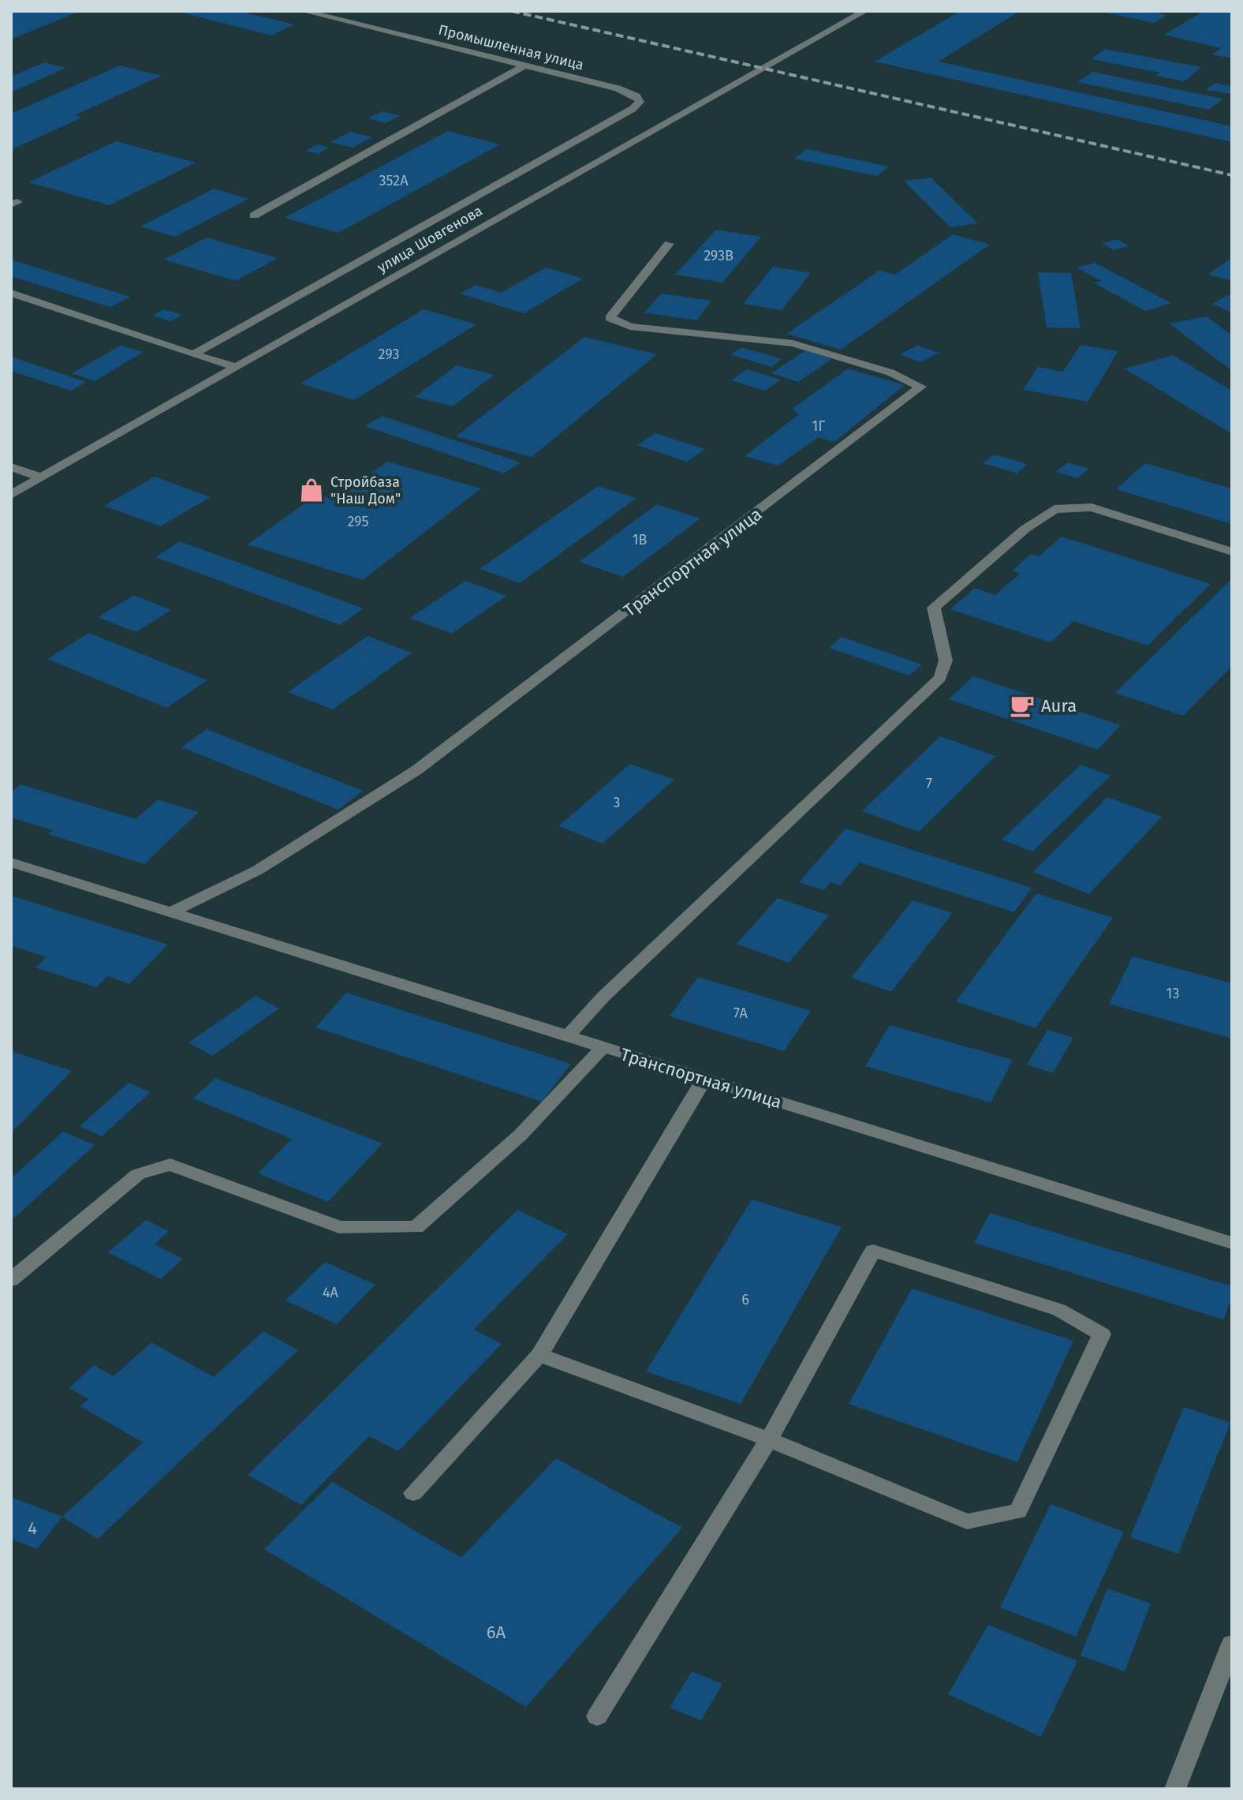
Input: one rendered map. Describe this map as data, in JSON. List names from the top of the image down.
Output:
{
  "streets": {
    "street": ["Промышленная улица", "улица Шовгенова", "Транспортная улица"]
  },
  "places": {
    "shop": ["Стройбаза \"Наш Дом\""],
    "cafe": ["Aura"]
  },
  "house_numbers": [
    "352А",
    "293В",
    "293",
    "1Г",
    "295",
    "1В",
    "7",
    "3",
    "13",
    "7А",
    "4А",
    "6",
    "4",
    "6А"
  ]
}
